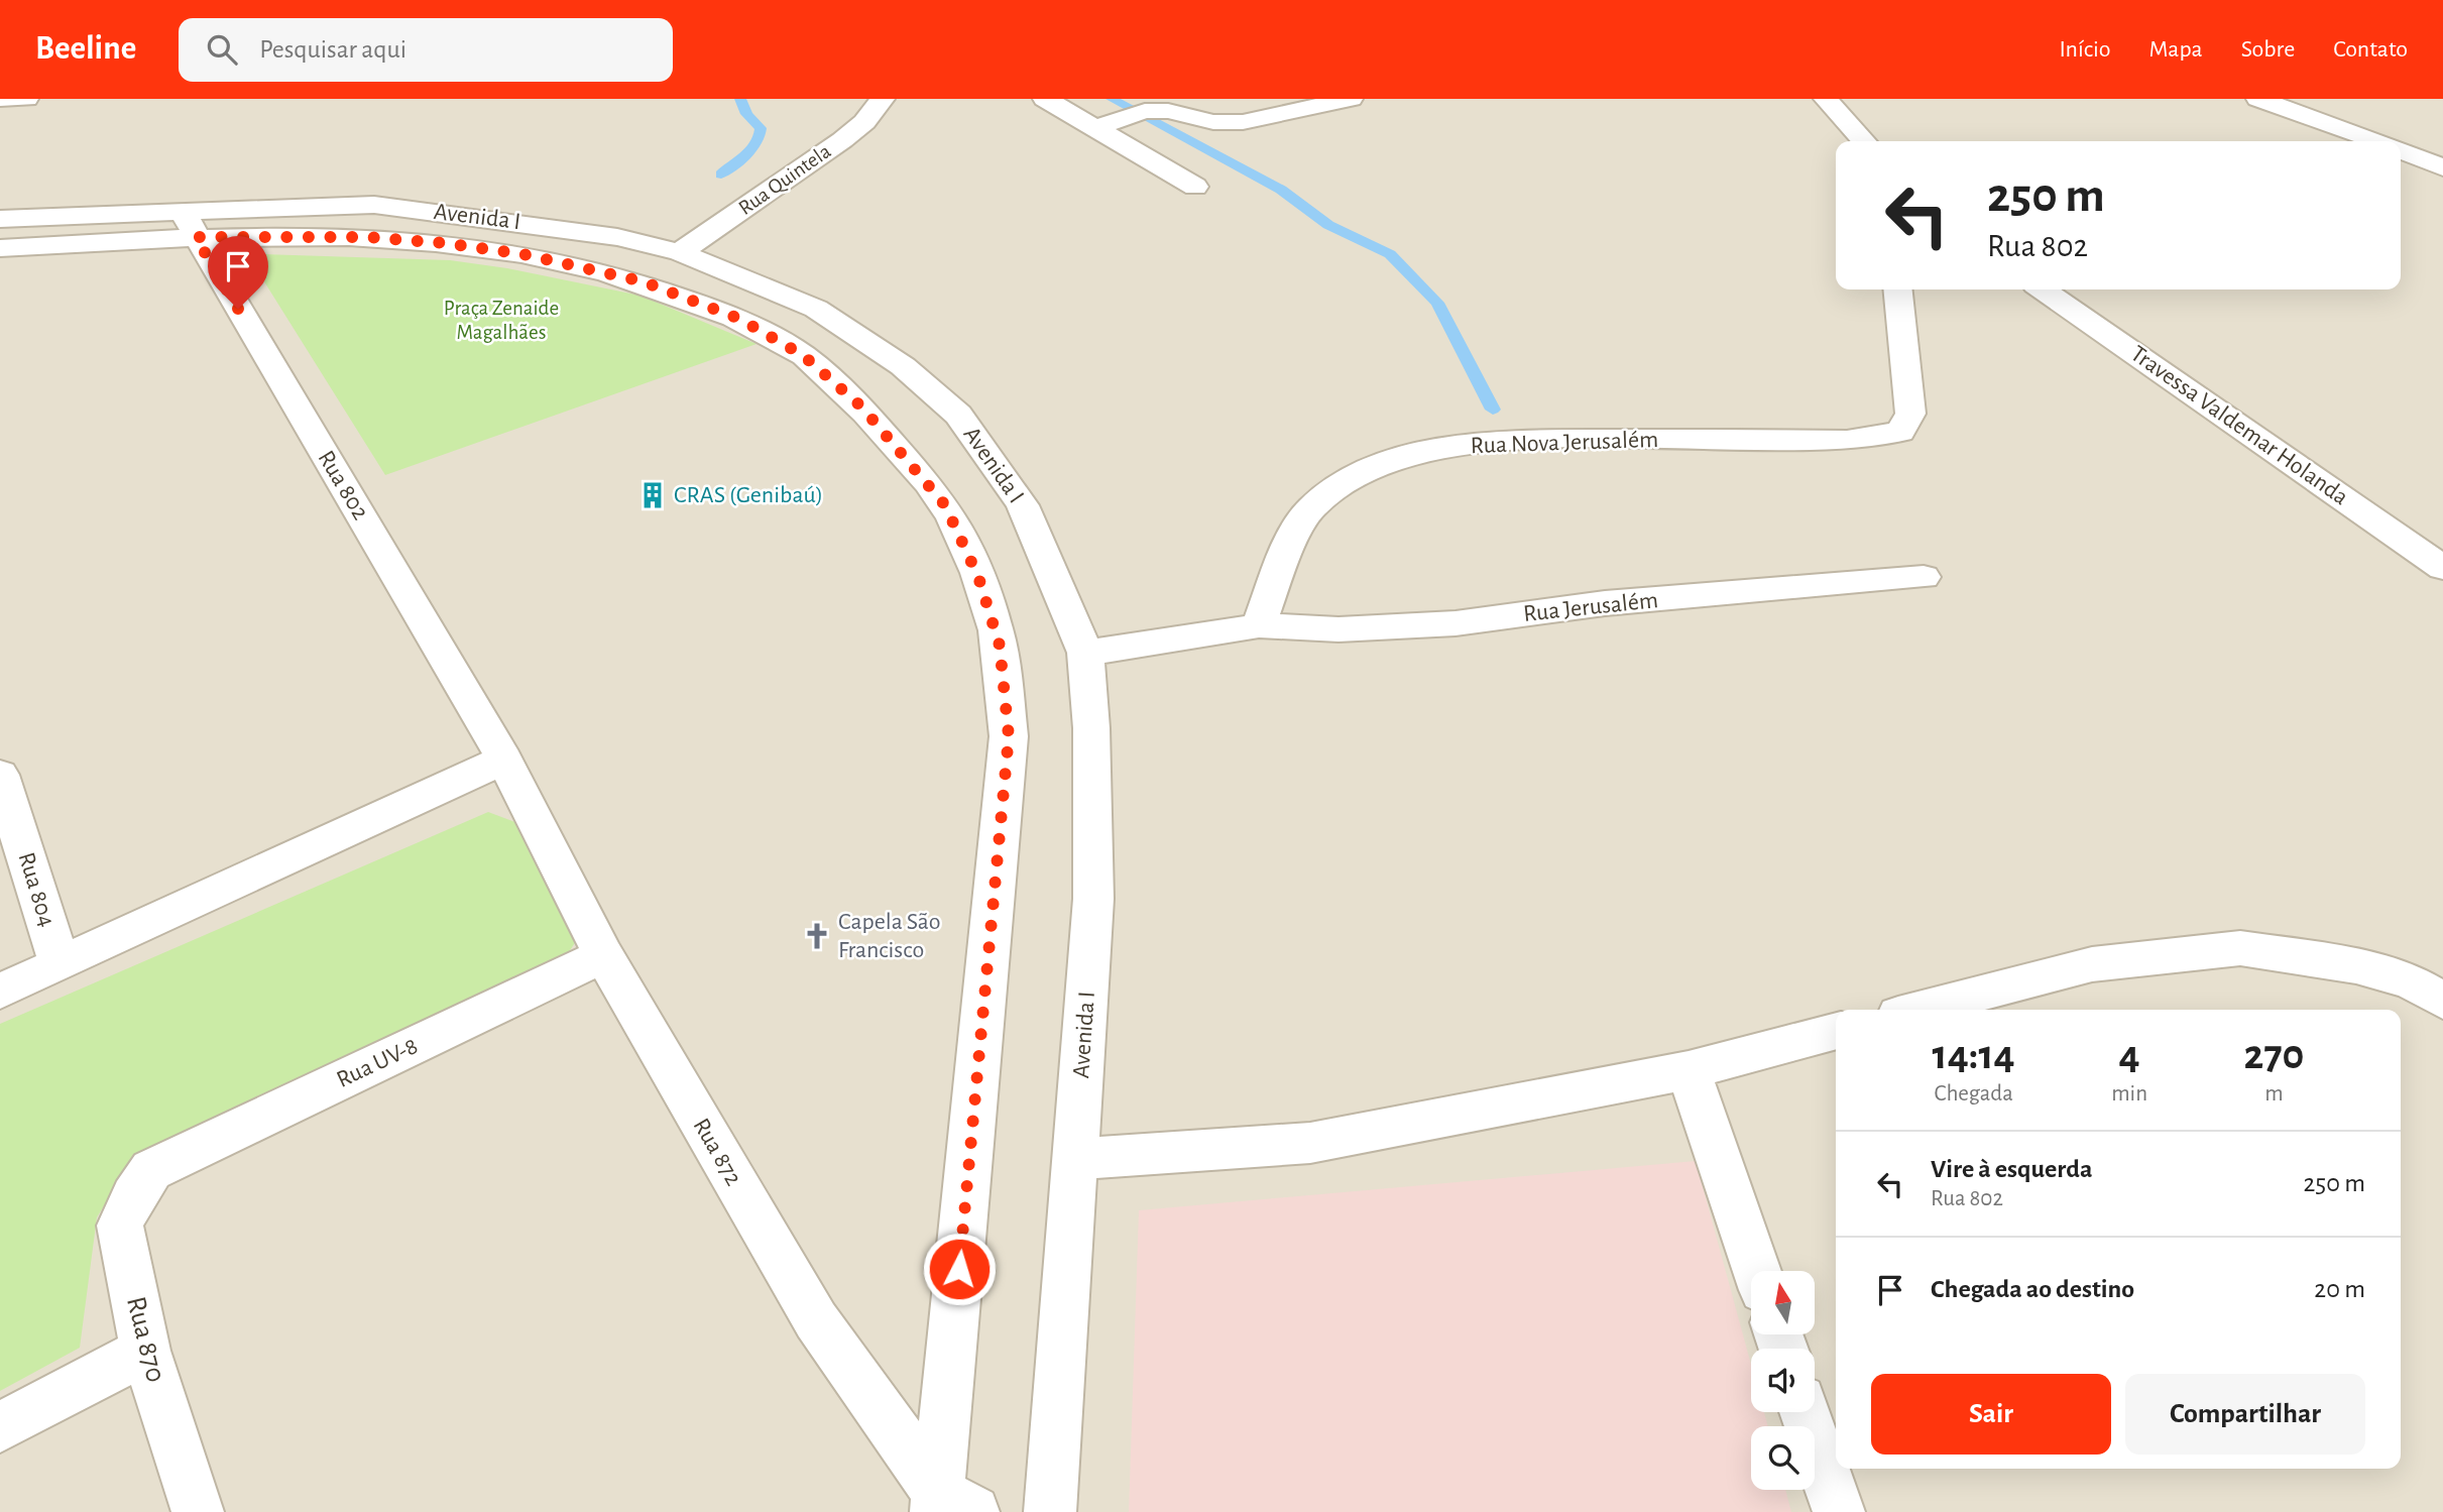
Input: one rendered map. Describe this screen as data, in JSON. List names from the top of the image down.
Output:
{
  "streets": {
    "street": [
      "Rua Quintela",
      "Avenida I",
      "Travessa Valdemar Holanda",
      "Rua Nova Jerusalém",
      "Rua 802",
      "Rua Jerusalém",
      "Rua 804",
      "Rua UV-8",
      "Rua 872",
      "Rua 870"
    ]
  },
  "crossings": [
    ["Rua Quintela", "Avenida I"],
    ["Avenida I", "Rua 802"],
    ["Avenida I", "Rua 872"],
    ["Rua Nova Jerusalém", "Rua Jerusalém"],
    ["Rua 802", "Rua 872"],
    ["Rua UV-8", "Rua 872"],
    ["Rua UV-8", "Rua 870"]
  ],
  "parks": ["Praça Zenaide Magalhães"],
  "places": {
    "building": ["CRAS (Genibaú)"],
    "church": ["Capela São Francisco"]
  },
  "north": "top",
  "page": {
    "header": "Beeline",
    "search": "Pesquisar aqui",
    "nav": [
      "Início",
      "Mapa",
      "Sobre",
      "Contato"
    ],
    "turn": ["250 m", "Rua 802"],
    "eta": [
      "14:14",
      "Chegada",
      "4",
      "min",
      "270",
      "m"
    ],
    "list": [
      {
        "name": "Vire à esquerda",
        "note": "Rua 802",
        "value": "250 m"
      },
      {
        "name": "Chegada ao destino",
        "value": "20 m"
      }
    ],
    "buttons": ["Sair", "Compartilhar"]
  }
}
